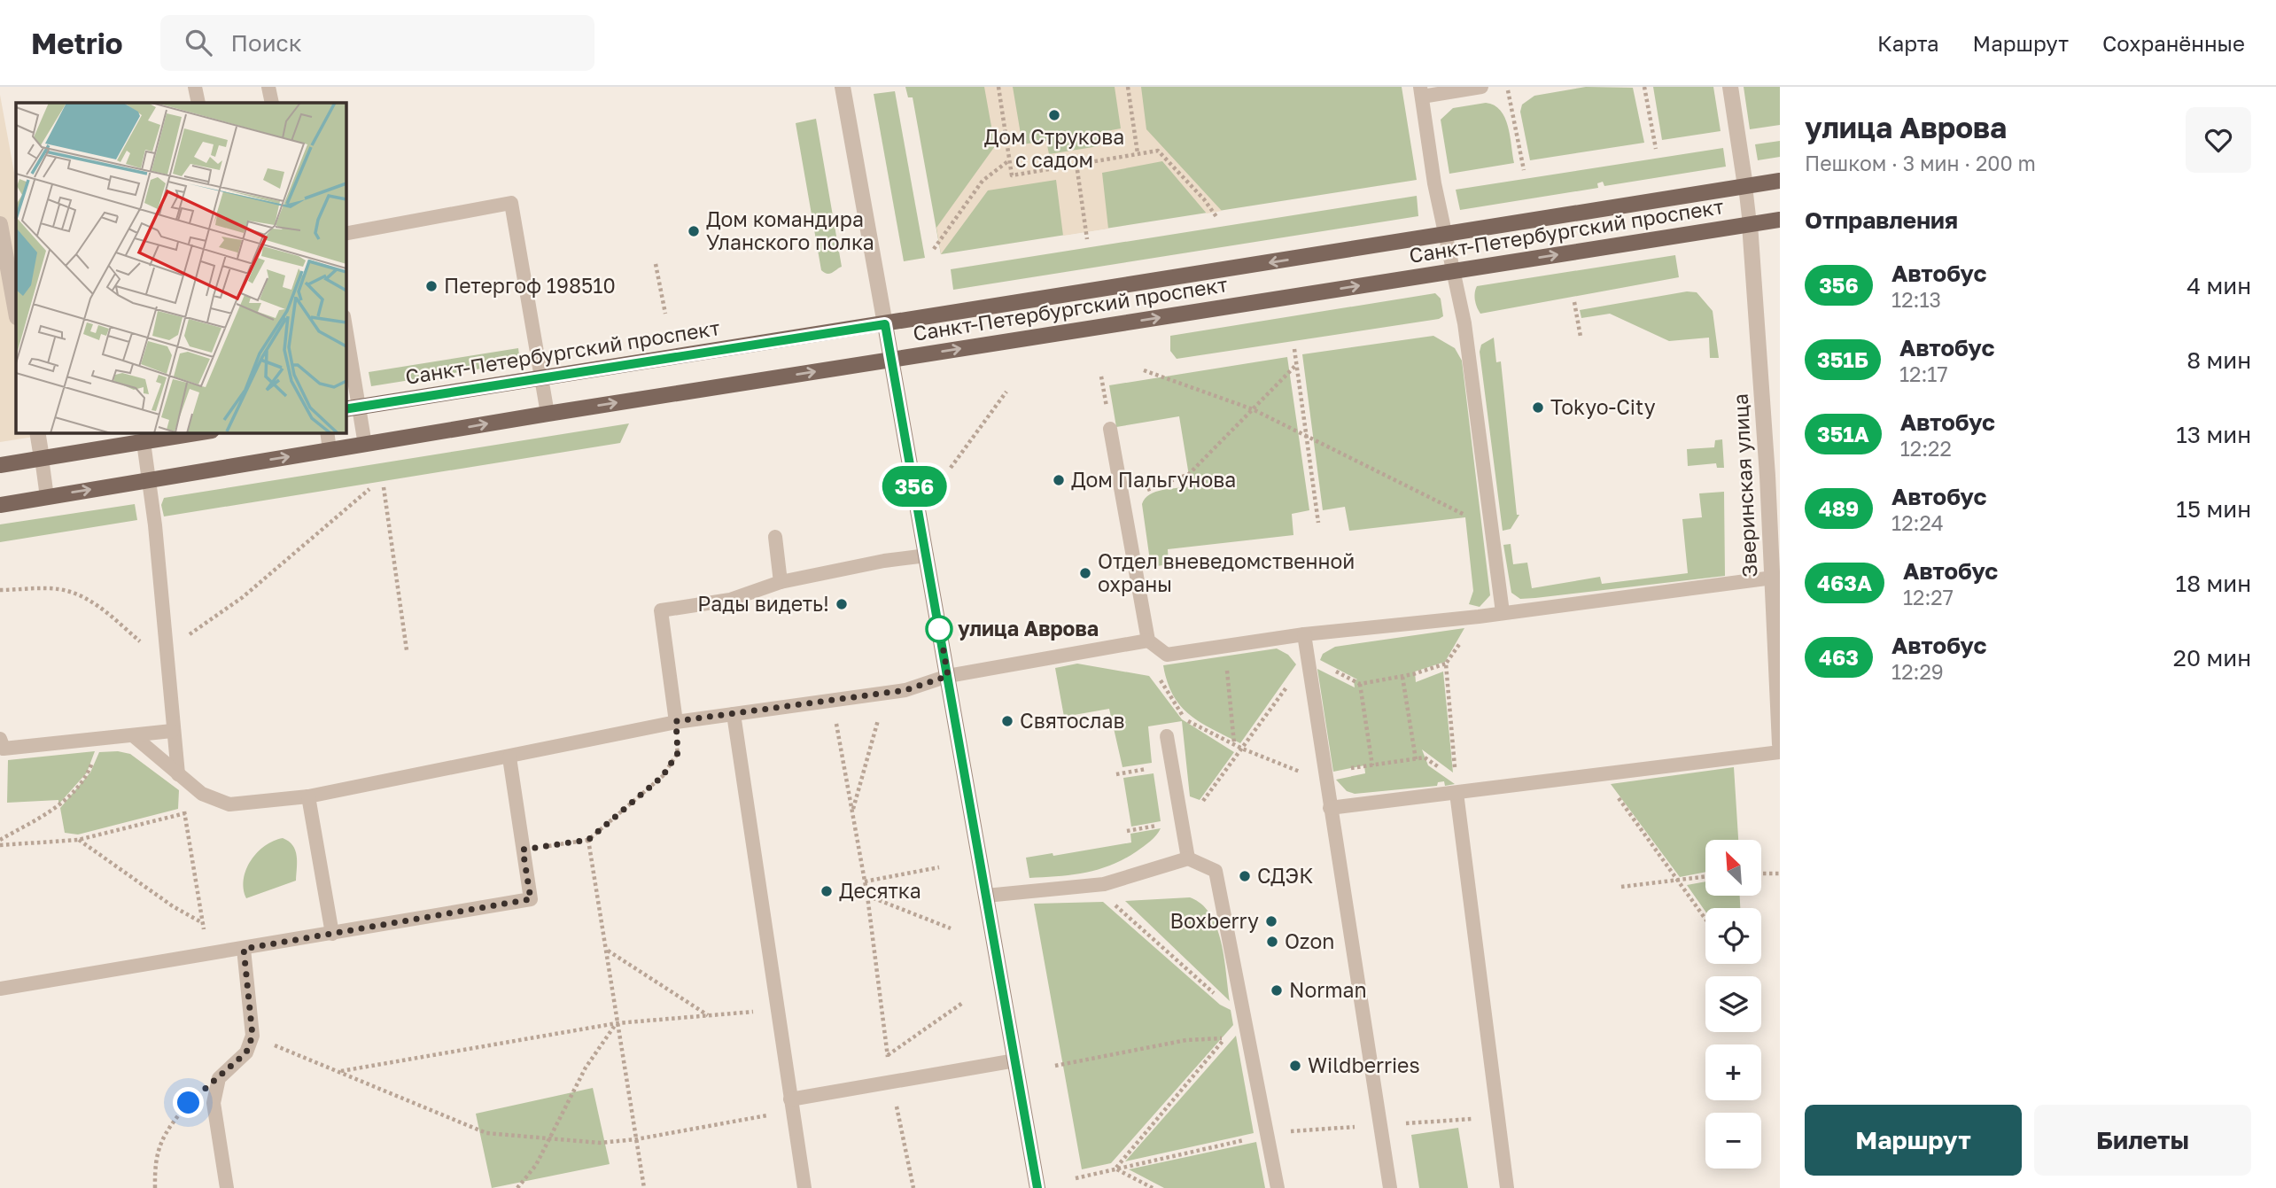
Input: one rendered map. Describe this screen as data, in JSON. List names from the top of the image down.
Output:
{
  "streets": {
    "main road": ["Санкт-Петербургский проспект"],
    "street": ["Зверинская улица"]
  },
  "crossings": [
    ["Санкт-Петербургский проспект", "Зверинская улица"]
  ],
  "places": [
    "Дом Струкова с садом",
    "Дом командира Уланского полка",
    "Петергоф 198510",
    "Tokyo-City",
    "Дом Пальгунова",
    "Отдел вневедомственной охраны",
    "Рады видеть!",
    "улица Аврова",
    "Святослав",
    "СДЭК",
    "Десятка",
    "Boxberry",
    "Ozon",
    "Norman",
    "Wildberries"
  ],
  "lines": ["bus line 356"],
  "north": "top left",
  "page": {
    "header": "Metrio",
    "search": "Поиск",
    "nav": ["Карта", "Маршрут", "Сохранённые"],
    "on_map": "356",
    "heading": [
      ["улица Аврова", "Пешком · 3 мин · 200 m"],
      "Отправления"
    ],
    "list": [
      {
        "mark": "356",
        "name": "Автобус",
        "note": "12:13",
        "value": "4 мин"
      },
      {
        "mark": "351Б",
        "name": "Автобус",
        "note": "12:17",
        "value": "8 мин"
      },
      {
        "mark": "351А",
        "name": "Автобус",
        "note": "12:22",
        "value": "13 мин"
      },
      {
        "mark": "489",
        "name": "Автобус",
        "note": "12:24",
        "value": "15 мин"
      },
      {
        "mark": "463А",
        "name": "Автобус",
        "note": "12:27",
        "value": "18 мин"
      },
      {
        "mark": "463",
        "name": "Автобус",
        "note": "12:29",
        "value": "20 мин"
      }
    ],
    "map_buttons": ["+", "−"],
    "buttons": ["Маршрут", "Билеты"]
  }
}
